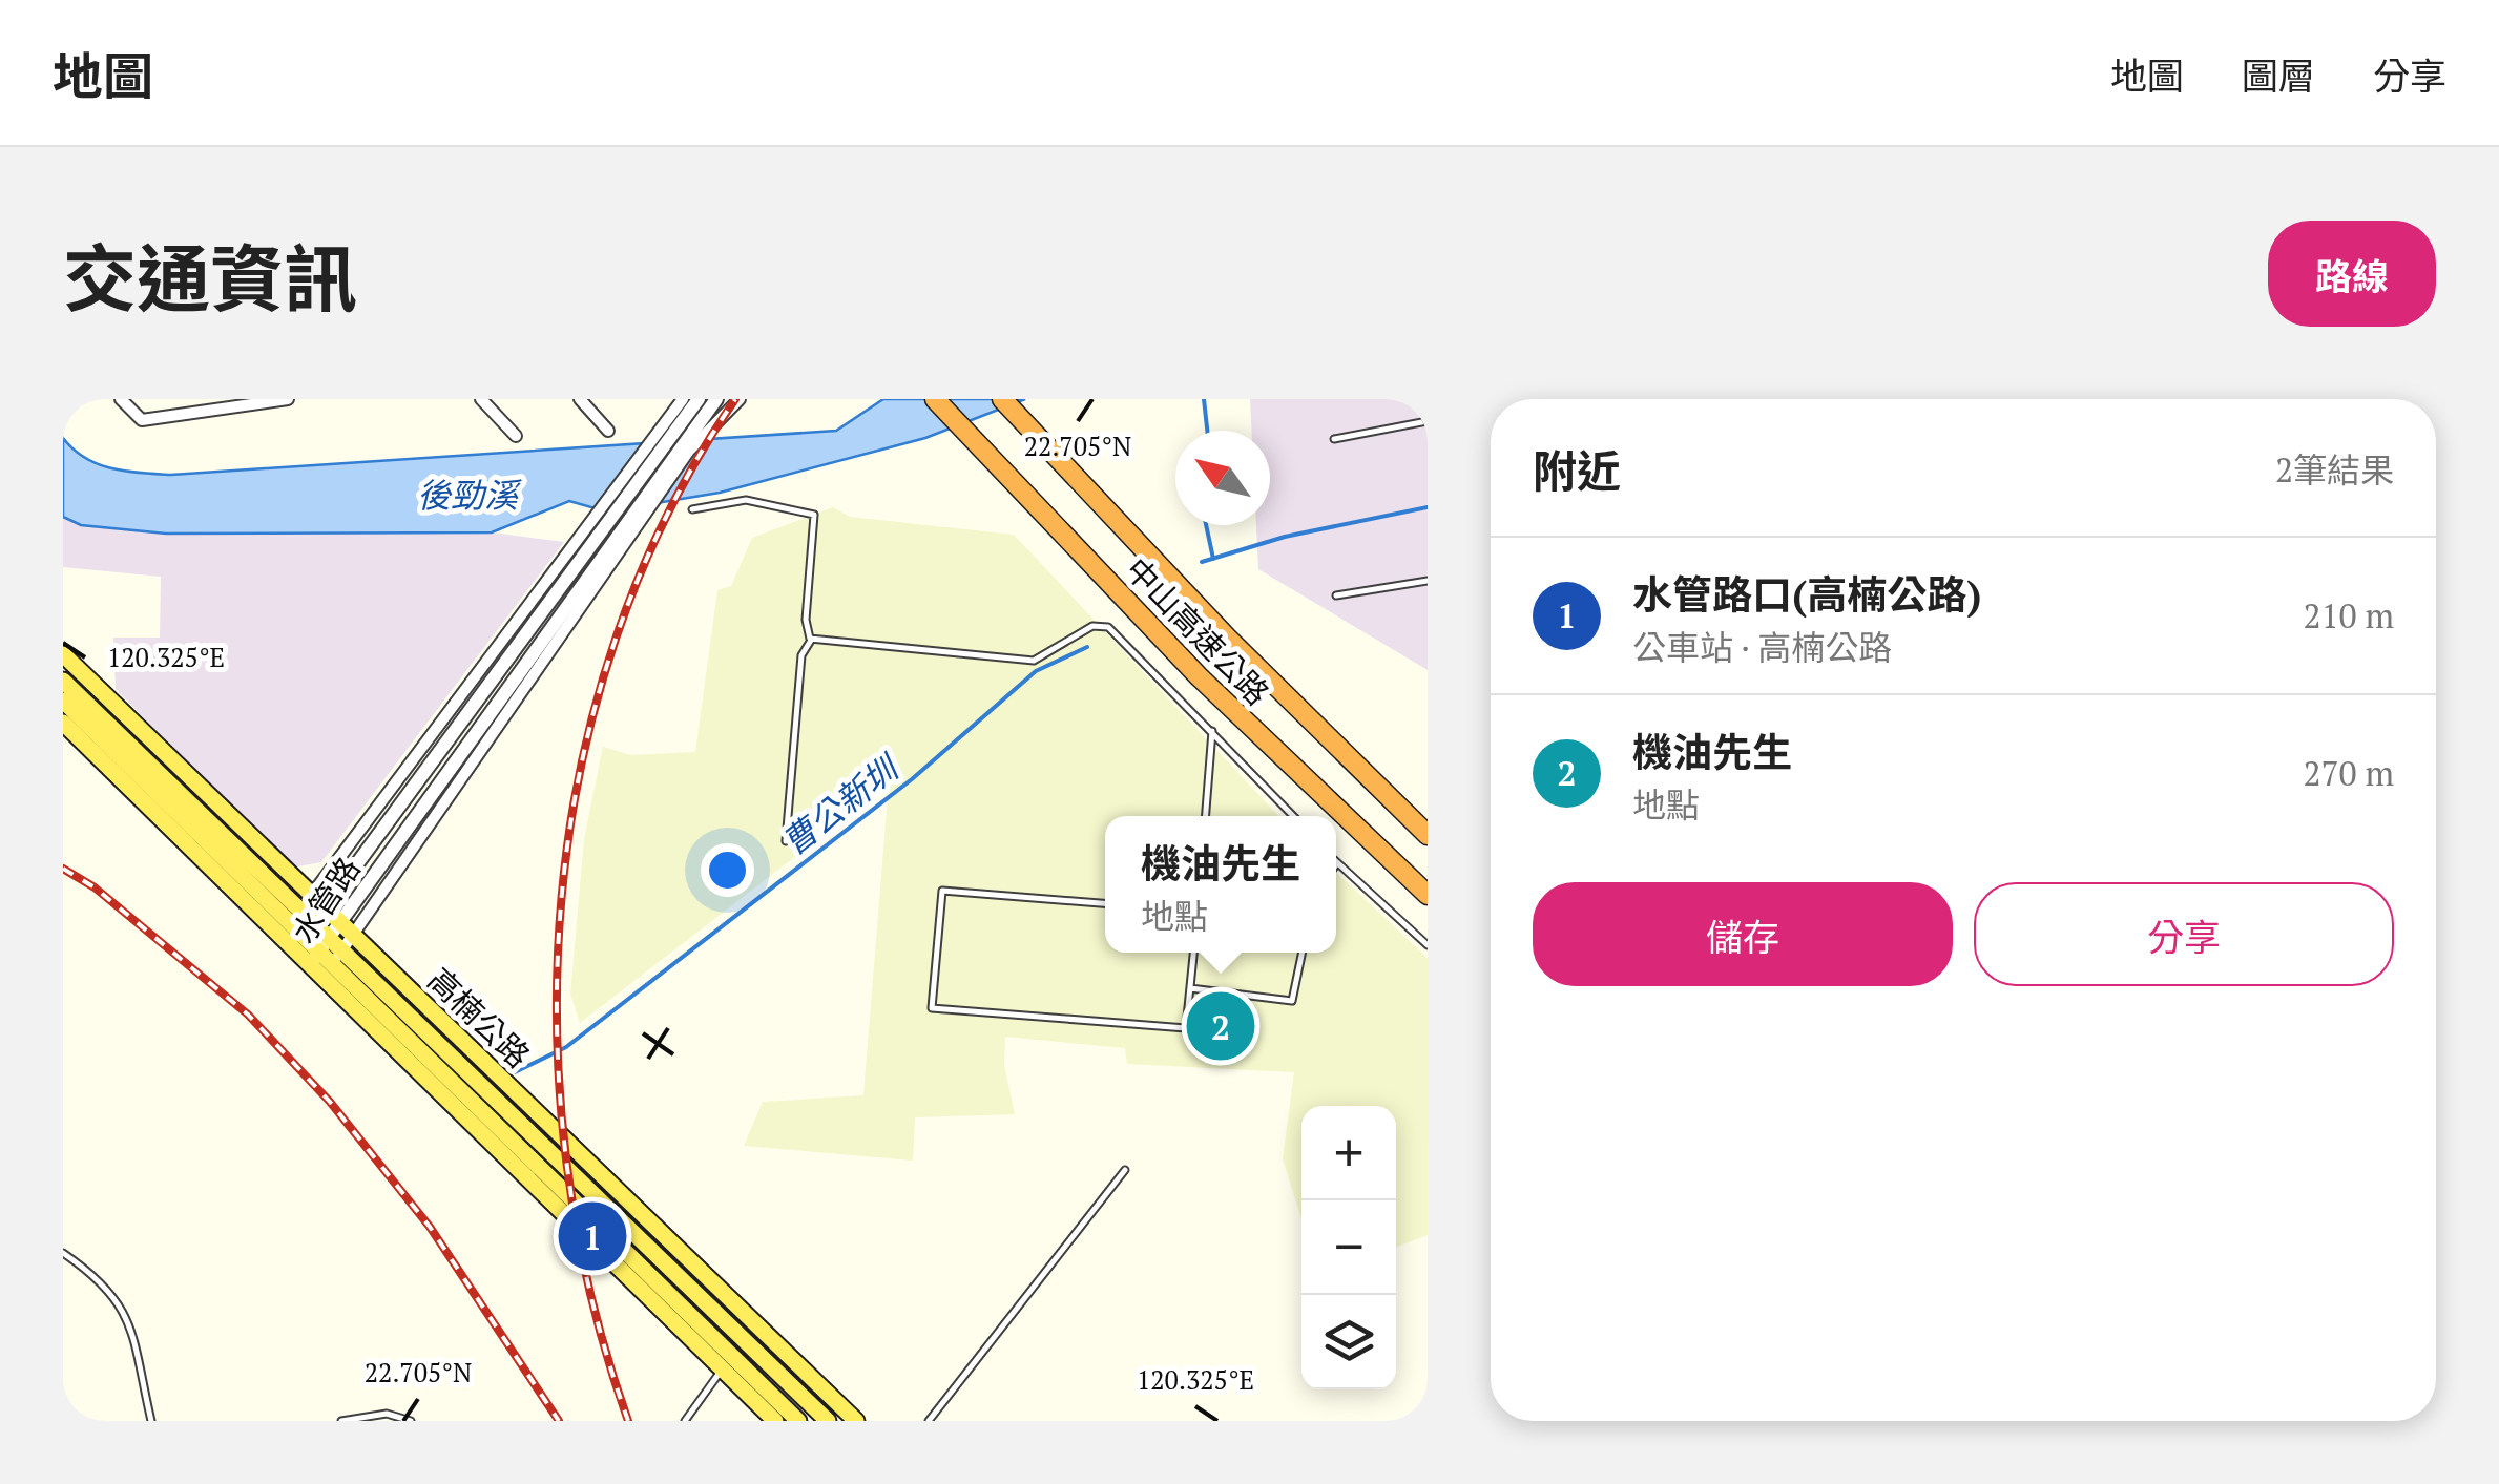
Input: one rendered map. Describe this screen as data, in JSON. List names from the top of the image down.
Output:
{
  "streets": {
    "highway": ["中山高速公路"],
    "main road": ["高楠公路"],
    "street": ["水管路"]
  },
  "crossings": [
    ["水管路", "高楠公路"]
  ],
  "water": ["後勁溪", "曹公新圳"],
  "north": "top left",
  "page": {
    "header": "地圖",
    "nav": ["地圖", "圖層", "分享"],
    "title": "交通資訊",
    "buttons": [
      "路線",
      ["儲存", "分享"]
    ],
    "heading": ["附近", "2筆結果"],
    "list": [
      {
        "mark": "1",
        "name": "水管路口(高楠公路)",
        "note": "公車站 · 高楠公路",
        "value": "210 m"
      },
      {
        "mark": "2",
        "name": "機油先生",
        "note": "地點",
        "value": "270 m"
      }
    ],
    "popup": ["機油先生", "地點"],
    "pins": ["2", "1"],
    "map_buttons": ["+", "−"]
  },
  "coordinates": ["22.705°N", "120.325°E"]
}
